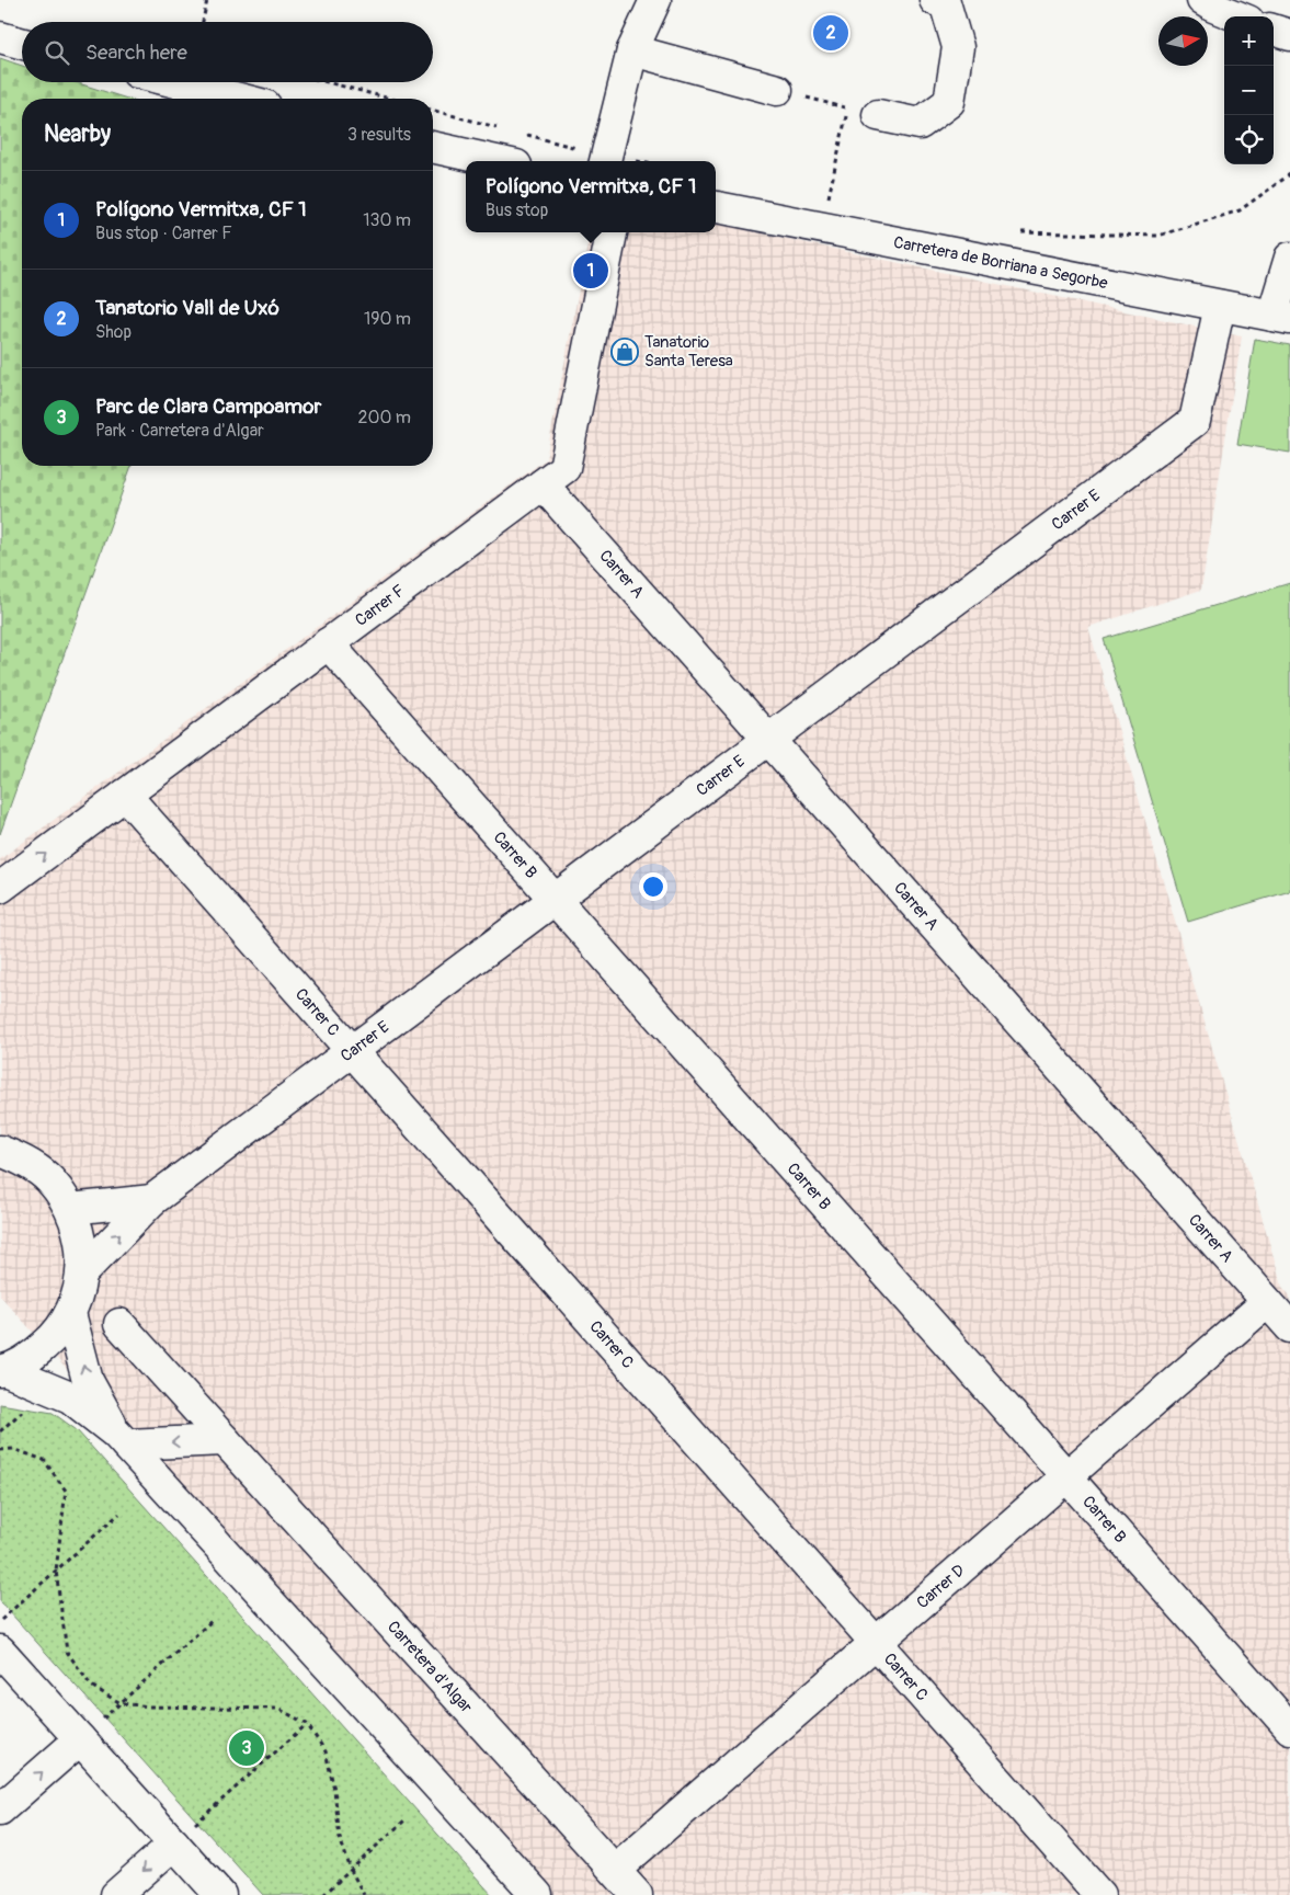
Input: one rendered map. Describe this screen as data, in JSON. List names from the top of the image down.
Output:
{
  "streets": {
    "street": [
      "Carretera de Borriana a Segorbe",
      "Carrer E",
      "Carrer A",
      "Carrer F",
      "Carrer B",
      "Carrer C",
      "Carrer D",
      "Carretera d'Algar"
    ]
  },
  "crossings": [
    ["Carretera de Borriana a Segorbe", "Carrer E"],
    ["Carrer E", "Carrer A"],
    ["Carrer E", "Carrer B"],
    ["Carrer E", "Carrer C"],
    ["Carrer A", "Carrer F"],
    ["Carrer A", "Carrer D"],
    ["Carrer F", "Carrer B"],
    ["Carrer F", "Carrer C"],
    ["Carrer B", "Carrer D"],
    ["Carrer C", "Carrer D"],
    ["Carrer D", "Carretera d'Algar"]
  ],
  "places": {
    "shop": ["Tanatorio Santa Teresa"]
  },
  "north": "right",
  "page": {
    "pins": ["2", "1", "3"],
    "map_buttons": ["+", "−"],
    "search": "Search here",
    "heading": ["Nearby", "3 results"],
    "popup": ["Polígono Vermitxa, CF 1", "Bus stop"],
    "list": [
      {
        "mark": "1",
        "name": "Polígono Vermitxa, CF 1",
        "note": "Bus stop · Carrer F",
        "value": "130 m"
      },
      {
        "mark": "2",
        "name": "Tanatorio Vall de Uxó",
        "note": "Shop",
        "value": "190 m"
      },
      {
        "mark": "3",
        "name": "Parc de Clara Campoamor",
        "note": "Park · Carretera d'Algar",
        "value": "200 m"
      }
    ]
  }
}
